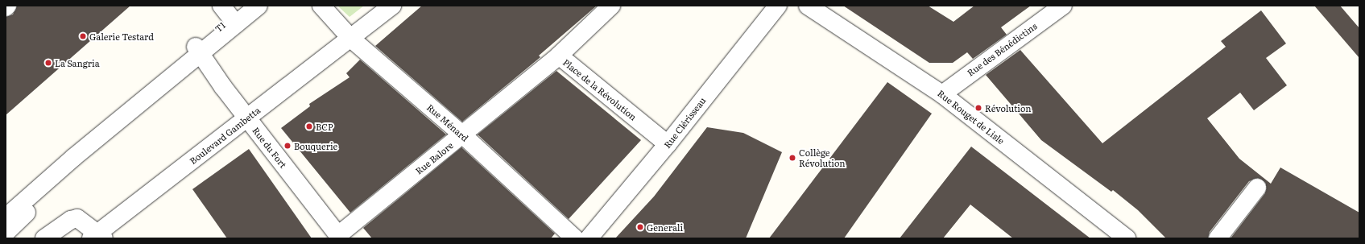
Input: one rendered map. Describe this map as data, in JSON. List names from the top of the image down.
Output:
{
  "streets": {
    "street": [
      "T1",
      "Rue des Bénédictins",
      "Place de la Révolution",
      "Rue Rouget de Lisle",
      "Rue Ménard",
      "Rue Clérisseau",
      "Boulevard Gambetta",
      "Rue du Fort",
      "Rue Balore"
    ]
  },
  "crossings": [
    ["Rue des Bénédictins", "Rue Rouget de Lisle"],
    ["Place de la Révolution", "Rue Clérisseau"],
    ["Place de la Révolution", "Rue Balore"],
    ["Rue Ménard", "Boulevard Gambetta"],
    ["Rue Ménard", "Rue Balore"],
    ["Boulevard Gambetta", "Rue du Fort"],
    ["Rue du Fort", "Rue Balore"]
  ],
  "places": [
    "Galerie Testard",
    "La Sangria",
    "Révolution",
    "BCP",
    "Bouquerie",
    "Collège Révolution",
    "Generali"
  ]
}
